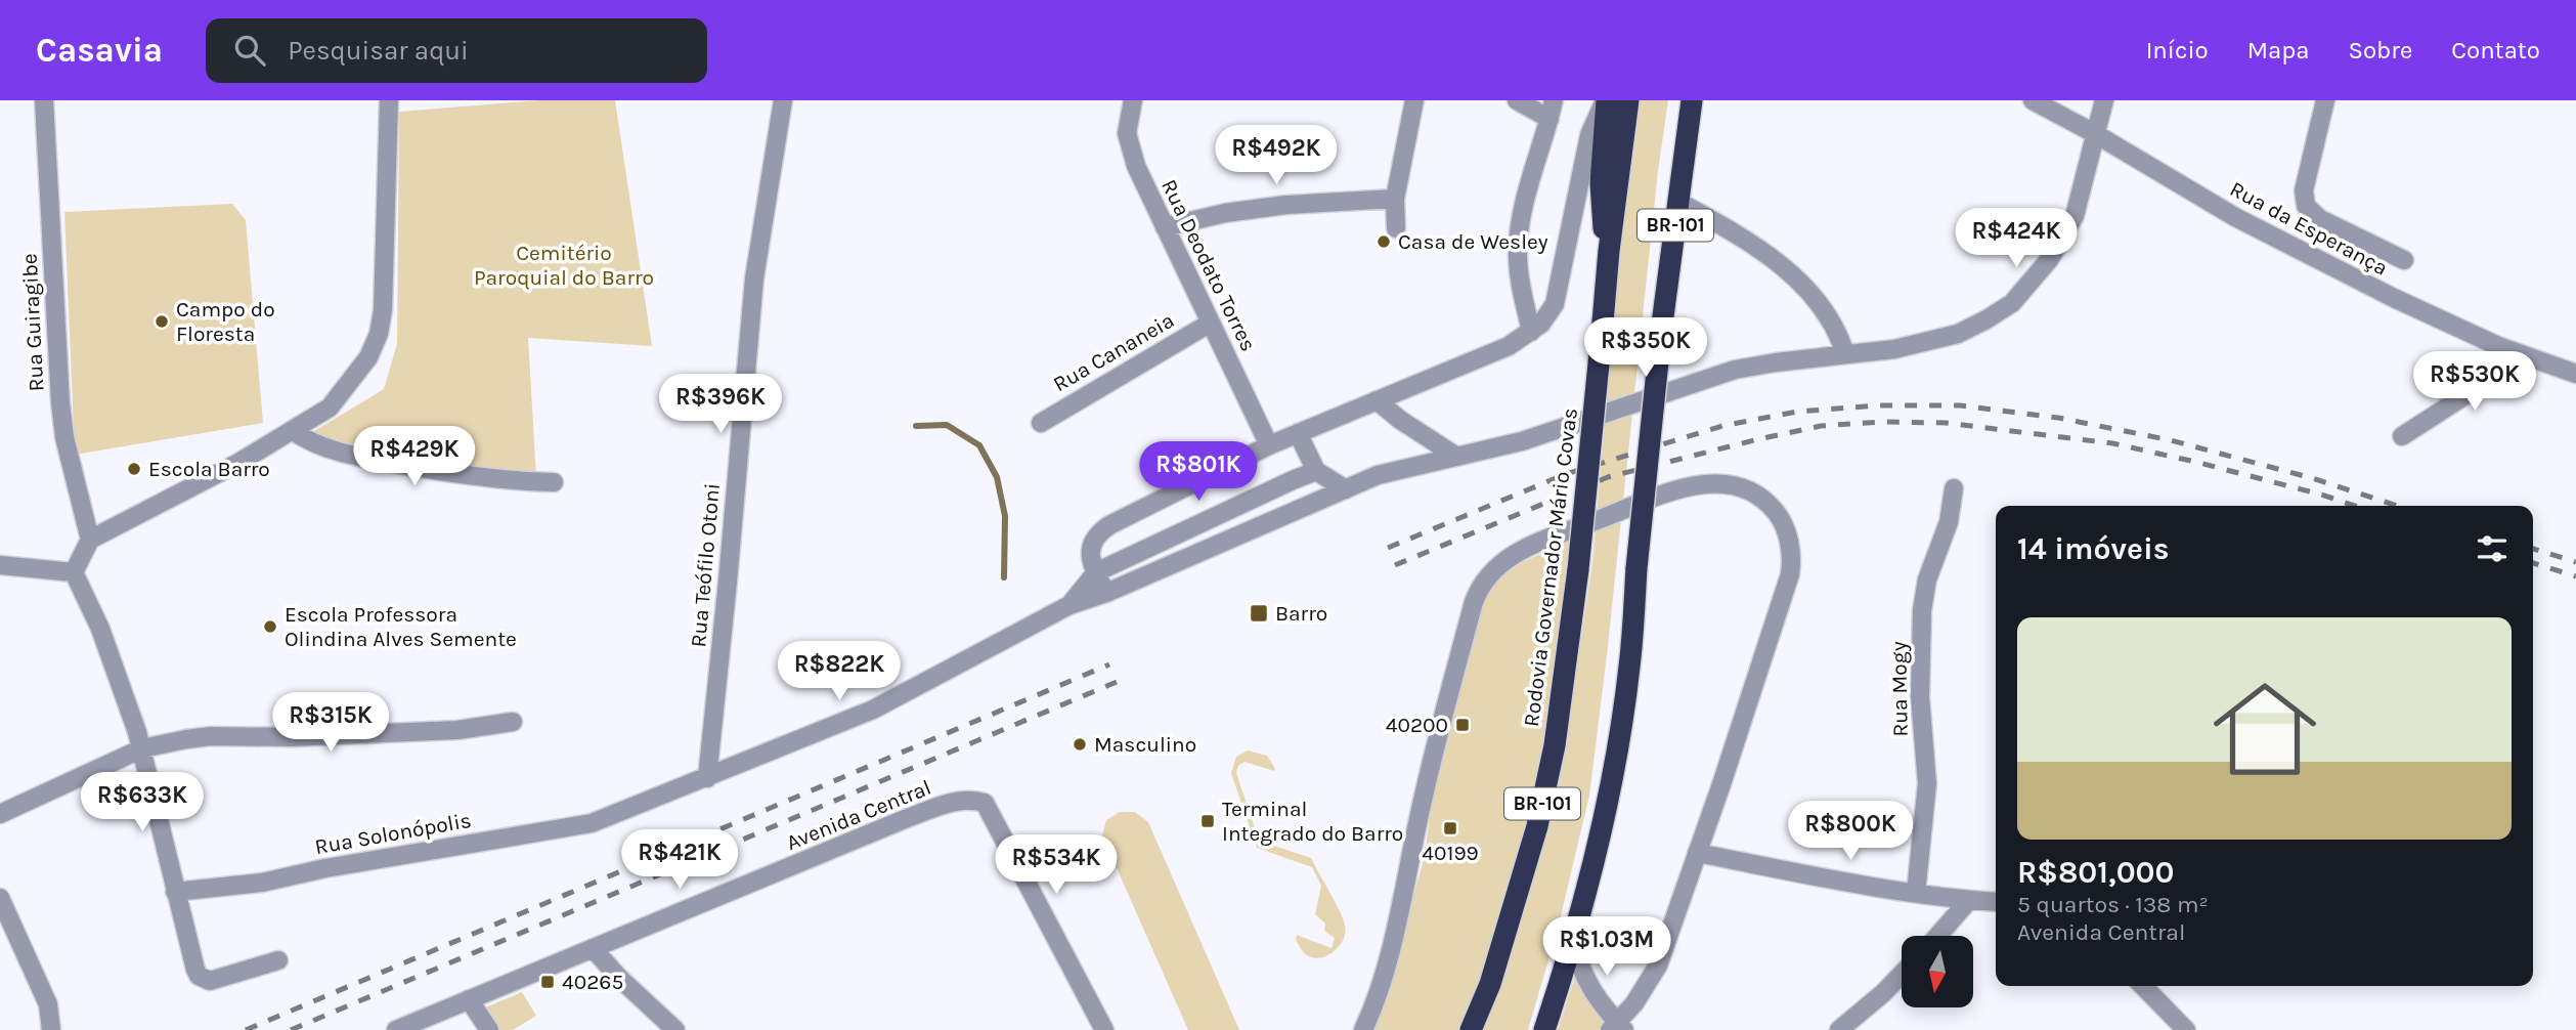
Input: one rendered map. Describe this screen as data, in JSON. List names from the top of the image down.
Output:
{
  "streets": {
    "highway": ["BR-101", "Rodovia Governador Mário Covas"],
    "street": [
      "Rua da Esperança",
      "Rua Deodato Torres",
      "Rua Guiragibe",
      "Rua Cananeia",
      "Rua Teófilo Otoni",
      "Rua Mogy",
      "Avenida Central",
      "Rua Solonópolis"
    ]
  },
  "crossings": [
    ["Rua Deodato Torres", "Rua Cananeia"],
    ["Rua Teófilo Otoni", "Rua Solonópolis"]
  ],
  "parks": ["Cemitério Paroquial do Barro"],
  "places": {
    "other": [
      "Casa de Wesley",
      "Campo do Floresta",
      "Escola Barro",
      "Escola Professora Olindina Alves Semente",
      "Masculino"
    ],
    "transit": [
      "Barro",
      "40200",
      "Terminal Integrado do Barro",
      "40199",
      "40265"
    ]
  },
  "north": "bottom",
  "page": {
    "header": "Casavia",
    "search": "Pesquisar aqui",
    "nav": [
      "Início",
      "Mapa",
      "Sobre",
      "Contato"
    ],
    "price": [
      "R$492K",
      "R$424K",
      "R$350K",
      "R$530K",
      "R$396K",
      "R$429K",
      "R$801K",
      "R$822K",
      "R$315K",
      "R$633K",
      "R$800K",
      "R$421K",
      "R$534K",
      "R$1.03M"
    ],
    "heading": "14 imóveis",
    "list": [
      {
        "name": "R$801,000",
        "note": "5 quartos · 138 m² · Avenida Central"
      }
    ]
  }
}
